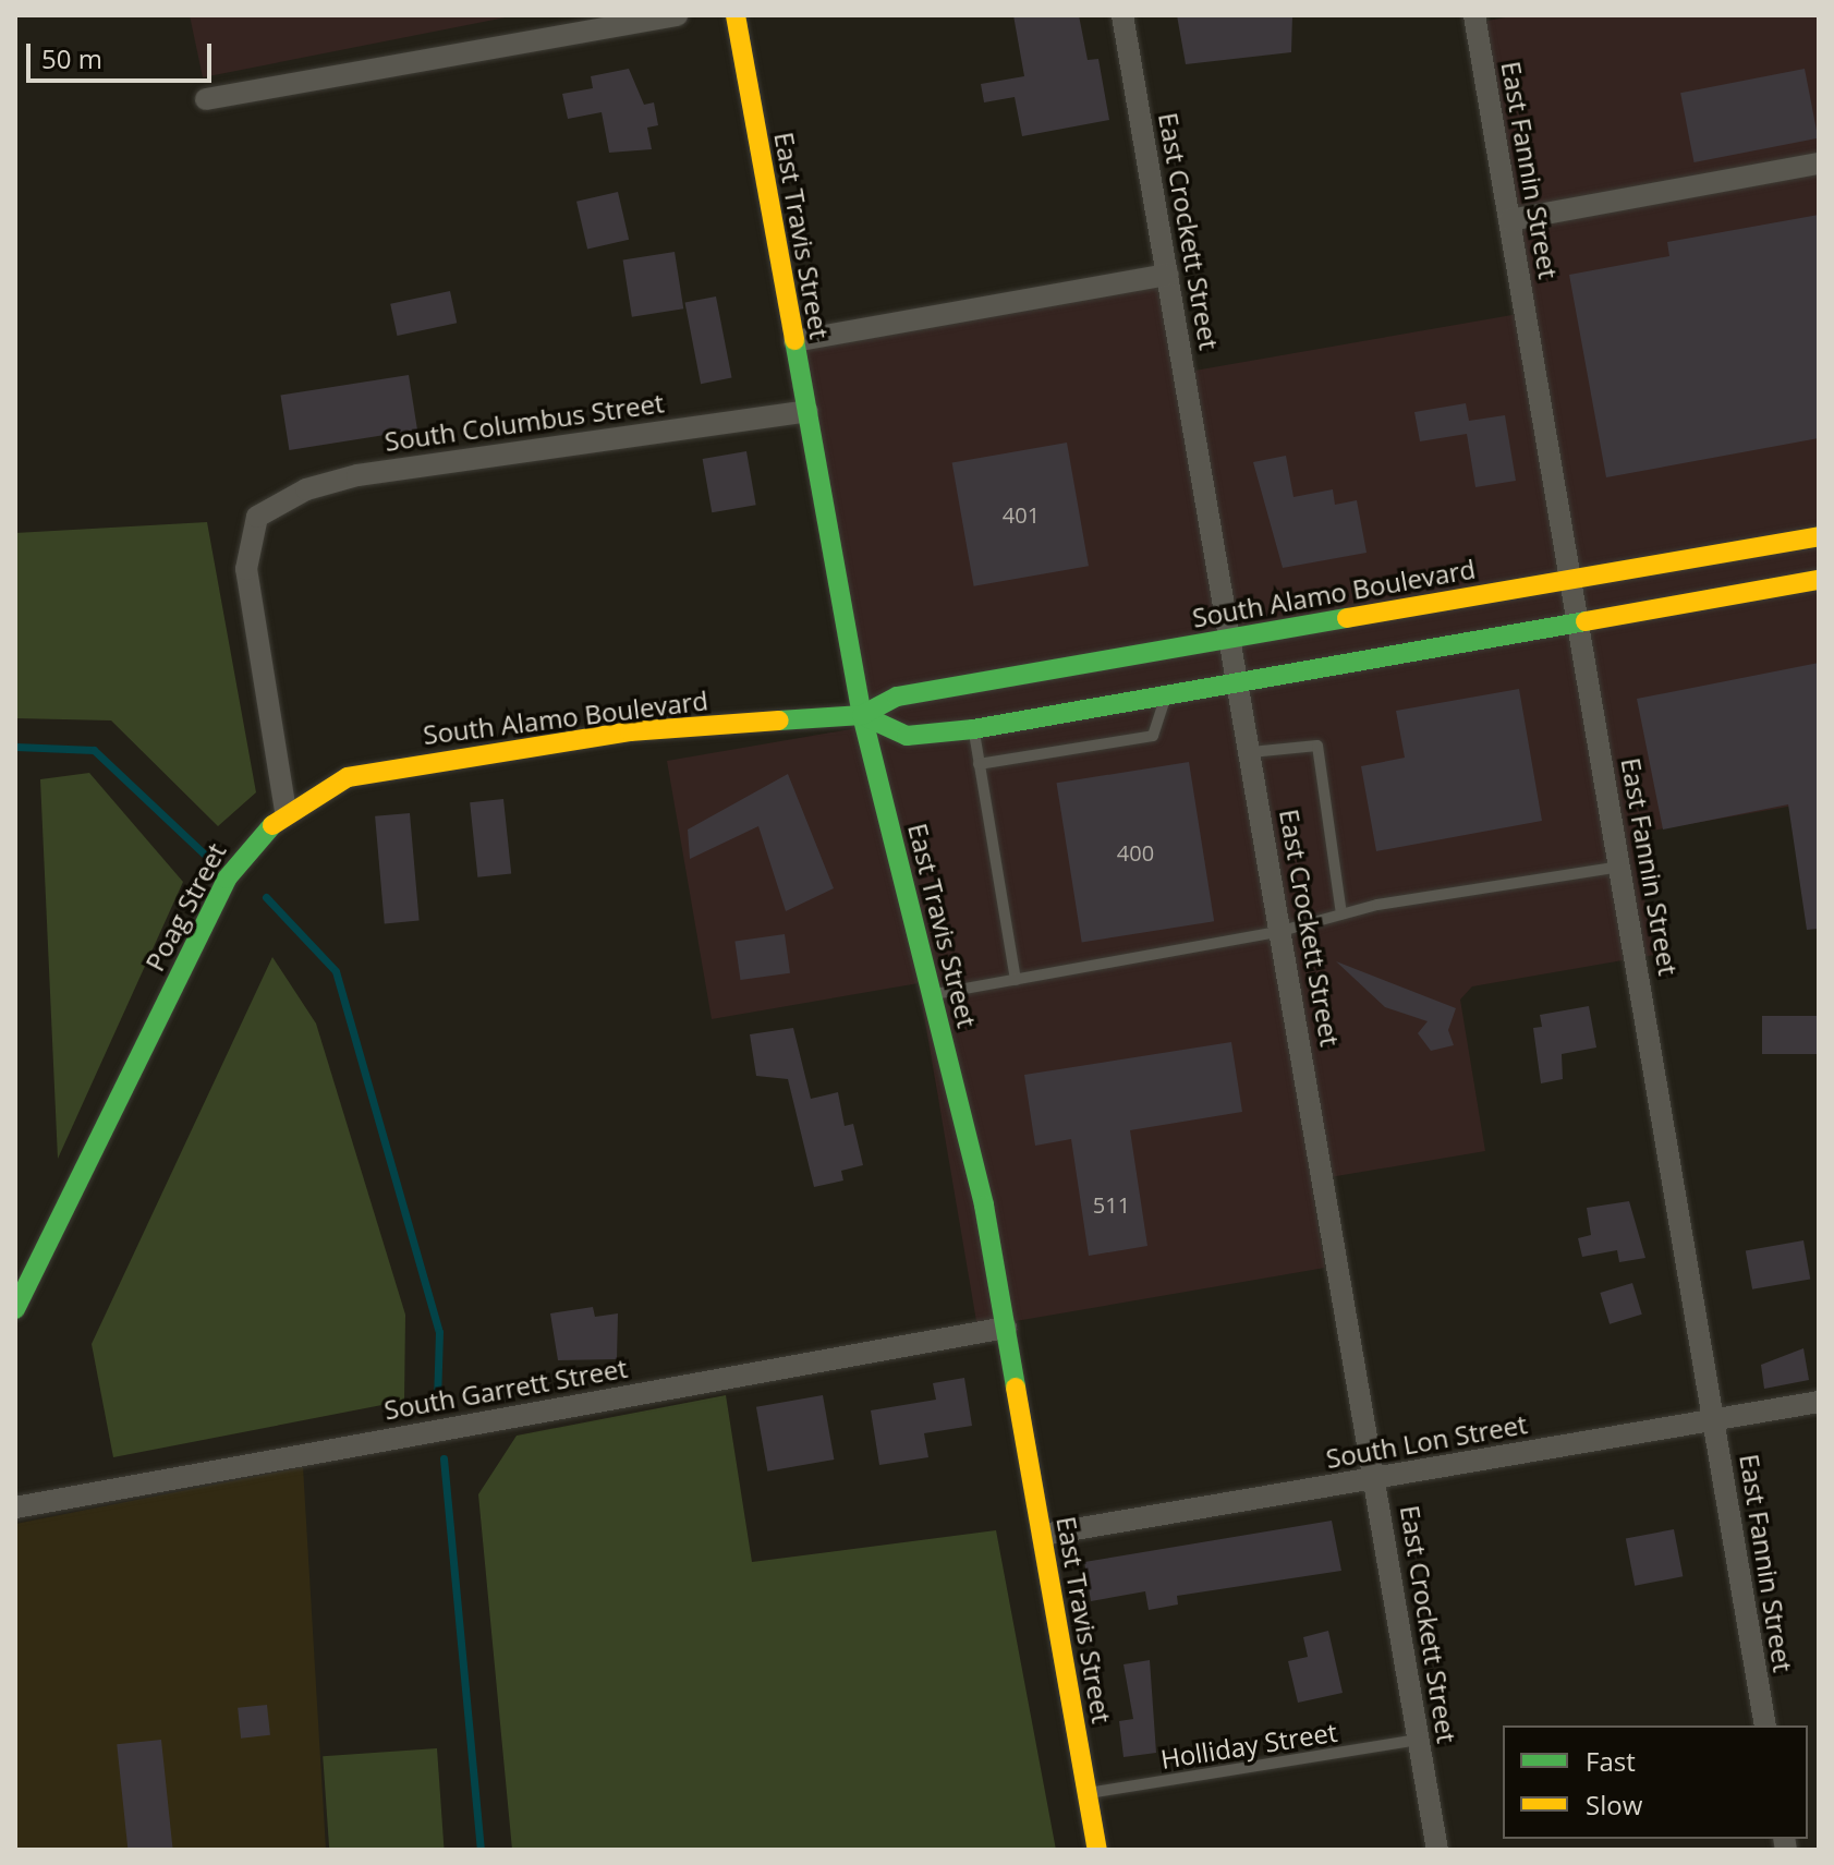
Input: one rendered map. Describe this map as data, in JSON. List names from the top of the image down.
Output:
{
  "streets": {
    "street": [
      "East Fannin Street",
      "East Crockett Street",
      "East Travis Street",
      "South Columbus Street",
      "South Alamo Boulevard",
      "Poag Street",
      "South Garrett Street",
      "South Lon Street"
    ],
    "lane": ["Holliday Street"]
  },
  "crossings": [
    ["East Fannin Street", "South Alamo Boulevard"],
    ["East Fannin Street", "South Lon Street"],
    ["East Crockett Street", "South Alamo Boulevard"],
    ["East Crockett Street", "South Lon Street"],
    ["East Crockett Street", "Holliday Street"],
    ["East Travis Street", "South Columbus Street"],
    ["East Travis Street", "South Alamo Boulevard"],
    ["East Travis Street", "South Garrett Street"],
    ["East Travis Street", "South Lon Street"],
    ["East Travis Street", "Holliday Street"],
    ["South Columbus Street", "South Alamo Boulevard"],
    ["South Columbus Street", "Poag Street"],
    ["South Alamo Boulevard", "Poag Street"]
  ],
  "house_numbers": ["401", "400", "511"],
  "legend": ["Fast", "Slow"],
  "scale_bar": "50 m"
}
